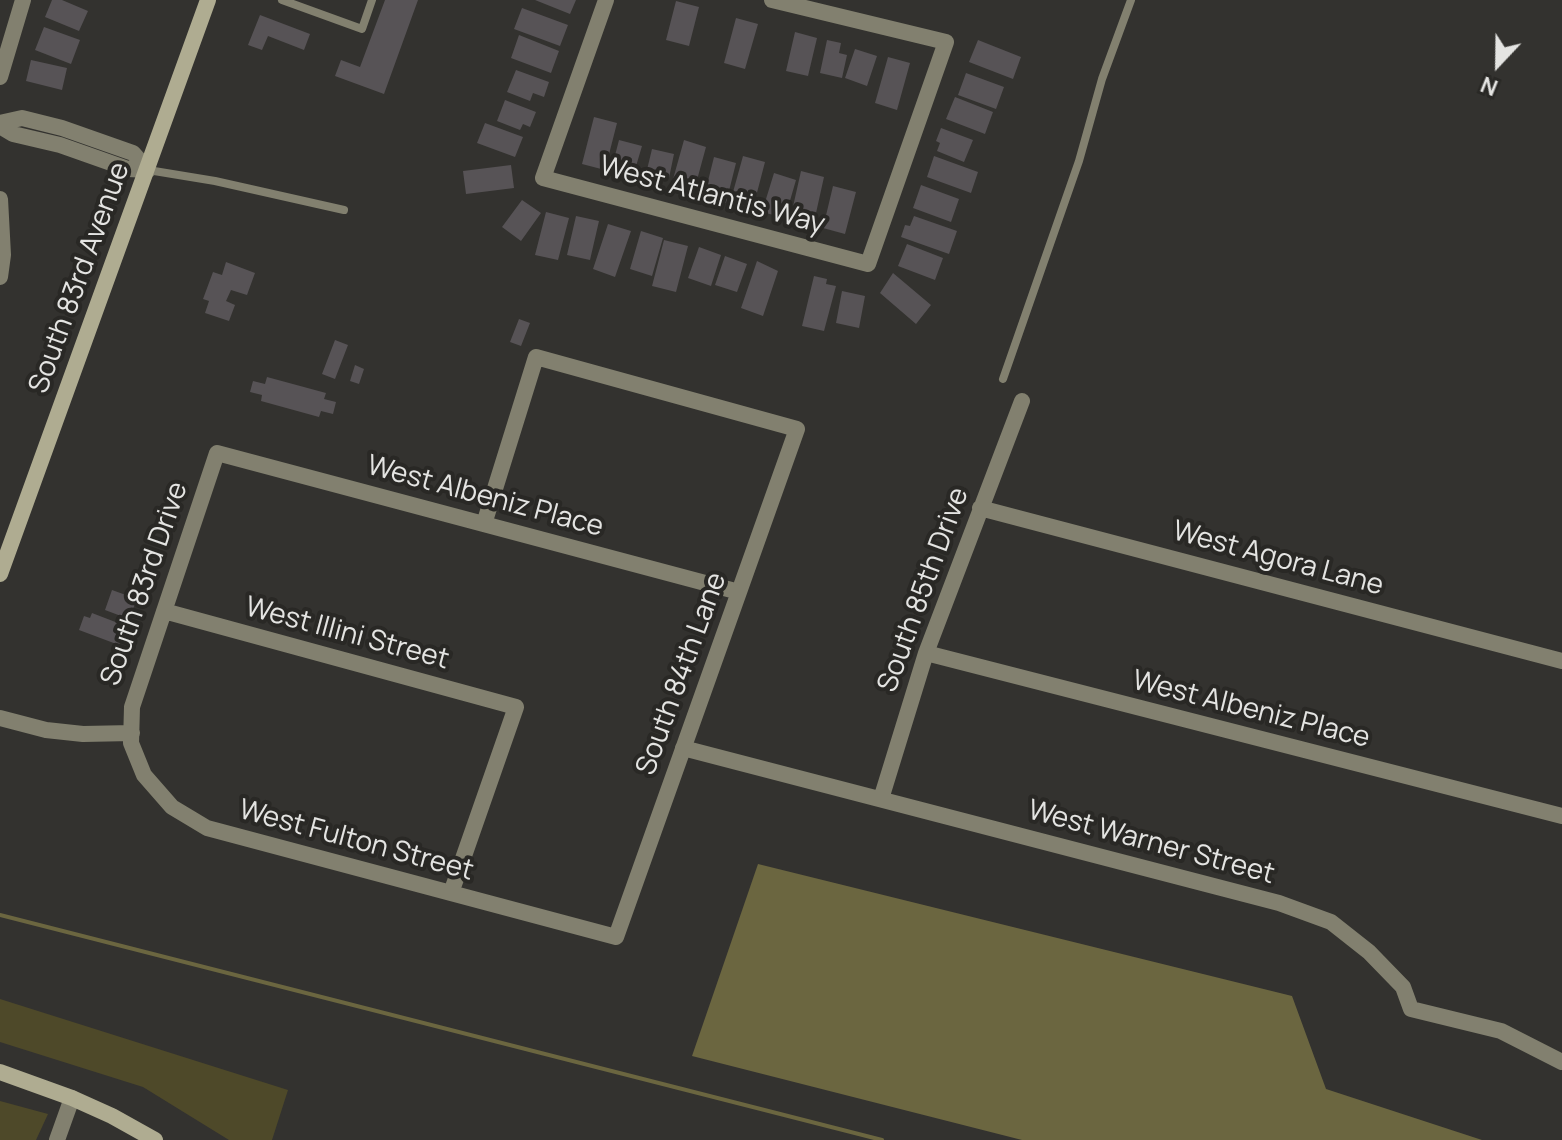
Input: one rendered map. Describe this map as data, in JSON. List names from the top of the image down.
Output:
{
  "streets": {
    "main road": ["South 83rd Avenue"],
    "street": [
      "West Atlantis Way",
      "West Albeniz Place",
      "West Agora Lane",
      "South 83rd Drive",
      "South 85th Drive",
      "West Illini Street",
      "South 84th Lane",
      "West Fulton Street",
      "West Warner Street"
    ]
  },
  "crossings": [
    ["West Albeniz Place", "South 83rd Drive"],
    ["West Albeniz Place", "South 85th Drive"],
    ["West Albeniz Place", "South 84th Lane"],
    ["West Agora Lane", "South 85th Drive"],
    ["South 83rd Drive", "West Illini Street"],
    ["South 83rd Drive", "West Fulton Street"],
    ["South 85th Drive", "West Warner Street"],
    ["West Illini Street", "West Fulton Street"],
    ["South 84th Lane", "West Fulton Street"],
    ["South 84th Lane", "West Warner Street"]
  ],
  "north": "bottom"
}
